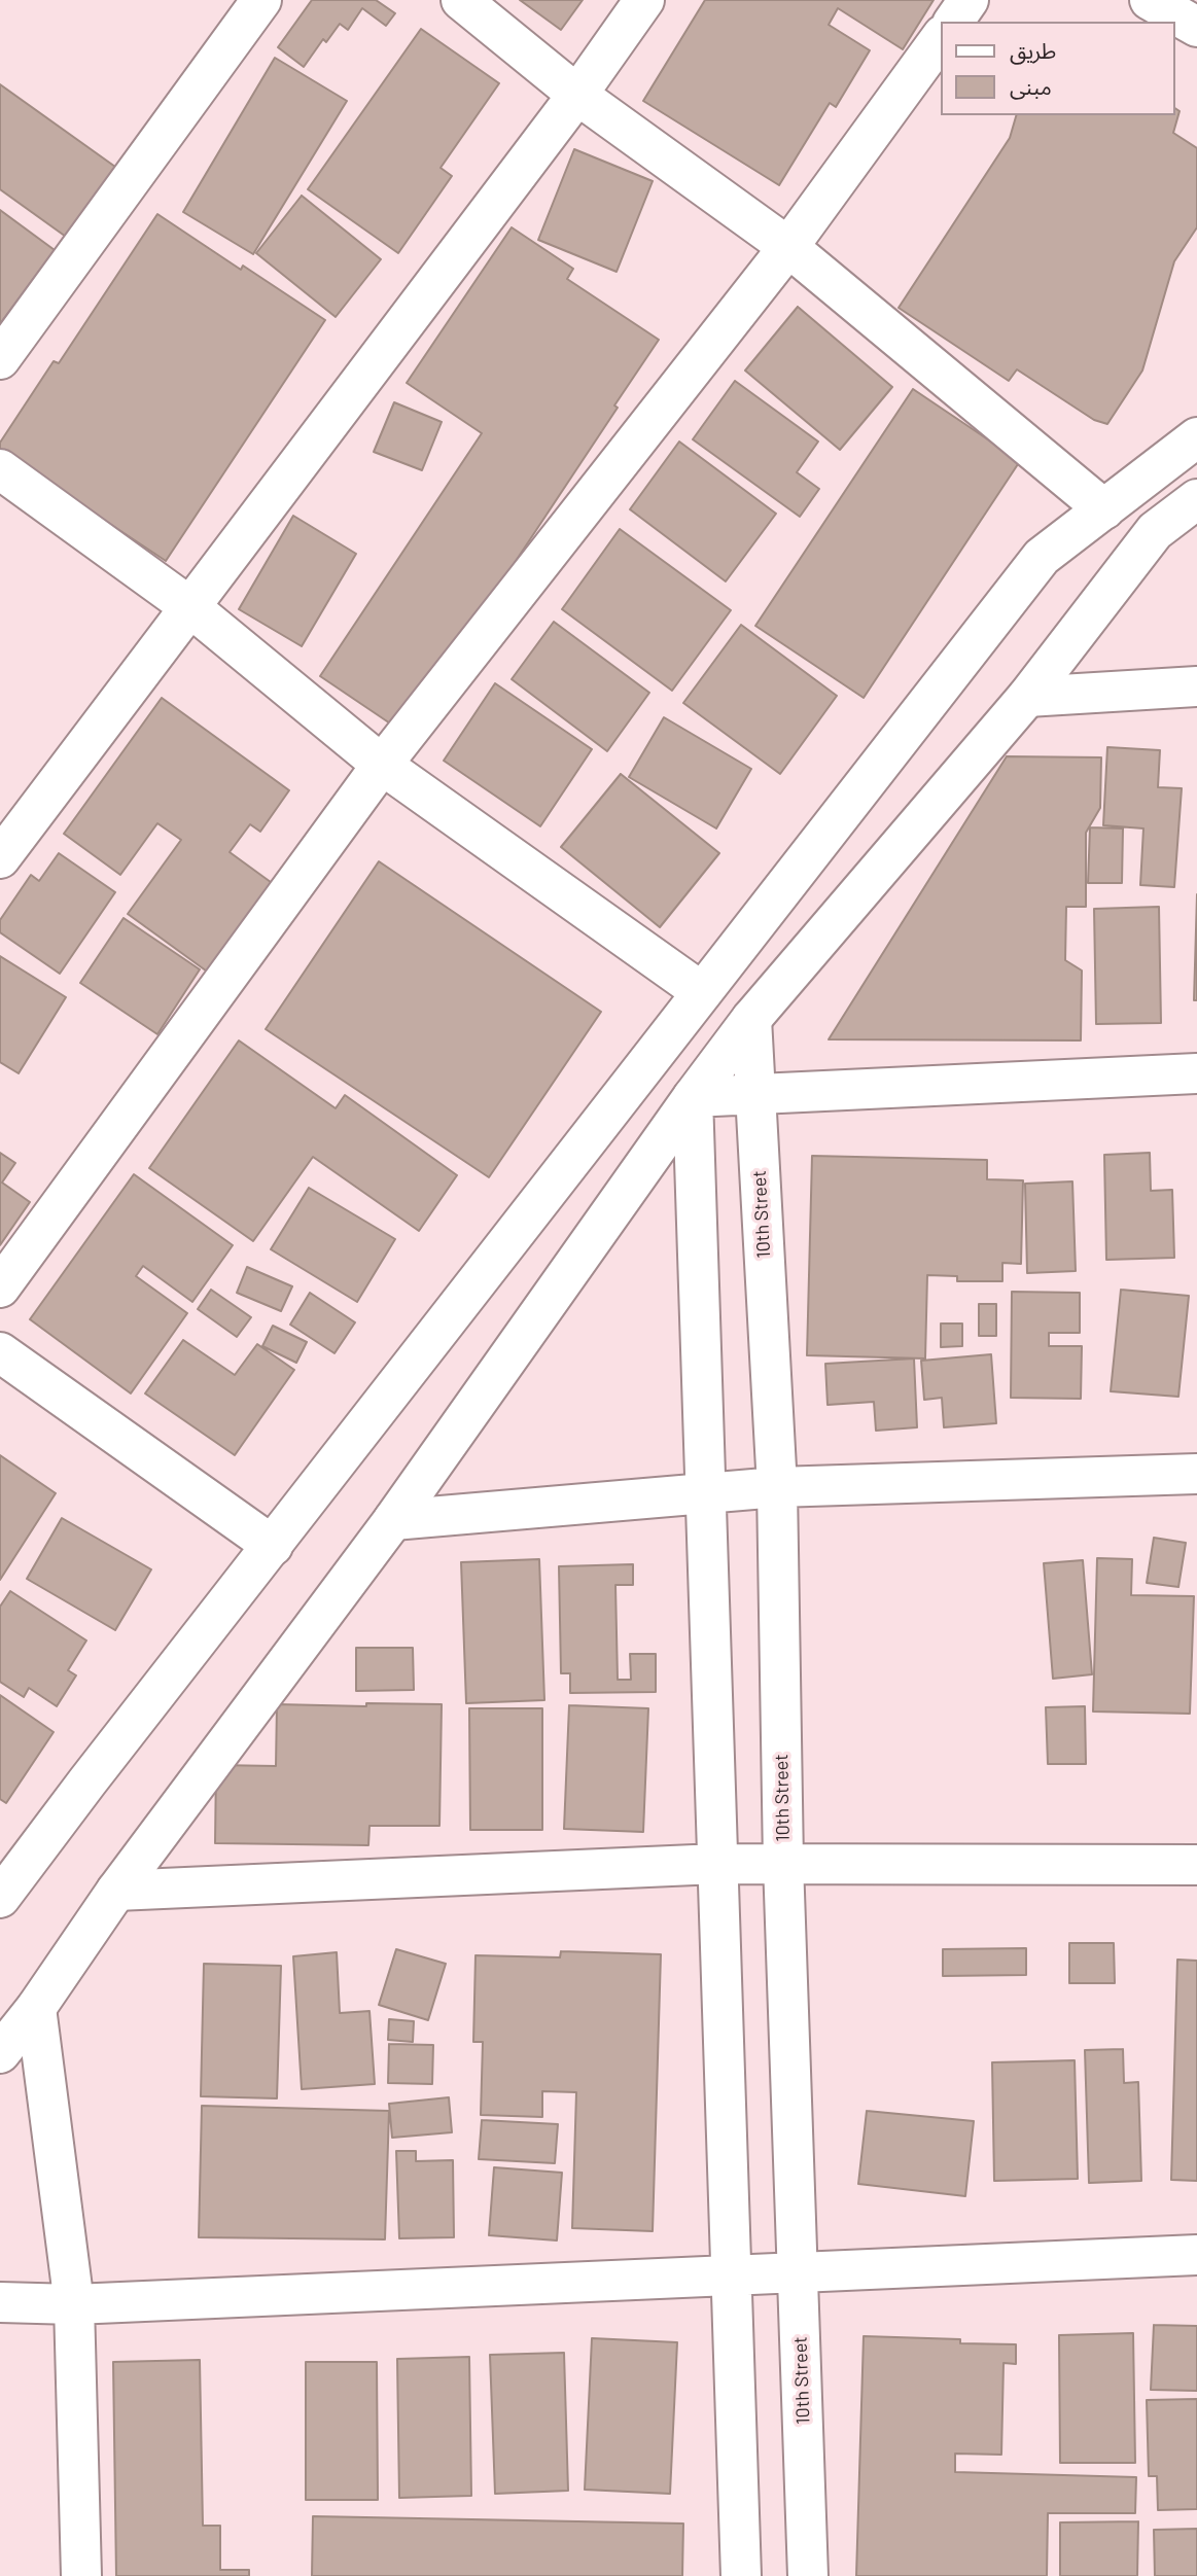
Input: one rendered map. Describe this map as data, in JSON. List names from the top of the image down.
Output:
{
  "streets": {
    "street": ["10th Street"]
  },
  "legend": ["طريق", "مبنى"]
}
